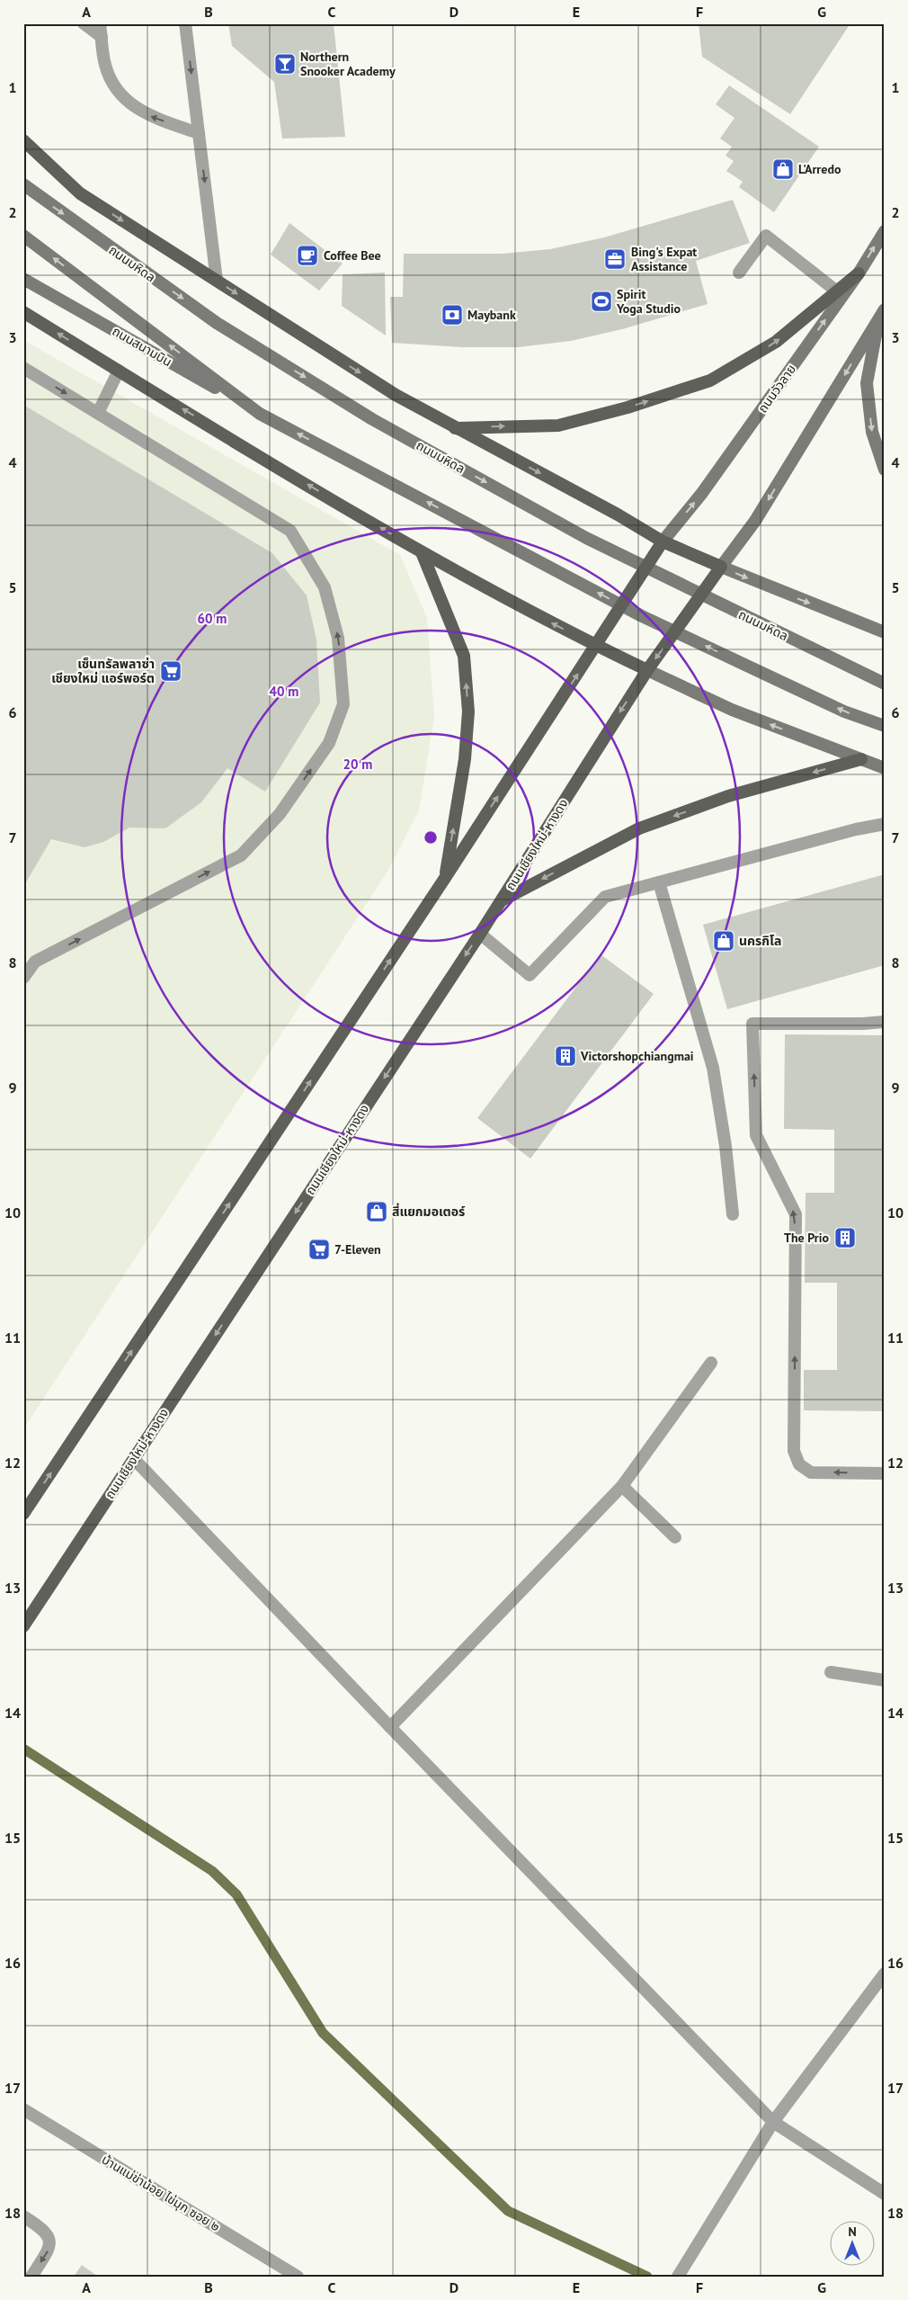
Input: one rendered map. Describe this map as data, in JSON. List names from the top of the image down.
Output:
{
  "streets": {
    "main road": [
      "ถนนมหิดล",
      "ถนนสนามบิน",
      "ถนนวัวลาย",
      "ถนนเชียงใหม่-หางดง"
    ],
    "street": ["บ้านแม่ข่าน้อย ไข่มุก ซอย ๒"]
  },
  "places": {
    "bar": ["Northern Snooker Academy"],
    "shop": ["L'Arredo", "นครกิโล", "สี่แยกมอเตอร์"],
    "cafe": ["Coffee Bee"],
    "office": ["Bing's Expat Assistance"],
    "sports": ["Spirit Yoga Studio"],
    "bank": ["Maybank"],
    "supermarket": ["เซ็นทรัลพลาซ่า เชียงใหม่ แอร์พอร์ต", "7-Eleven"],
    "building": ["Victorshopchiangmai", "The Prio"]
  },
  "north": "top",
  "grid": {
    "columns": [
      "A",
      "B",
      "C",
      "D",
      "E",
      "F",
      "G"
    ],
    "rows": [
      "1",
      "2",
      "3",
      "4",
      "5",
      "6",
      "7",
      "8",
      "9",
      "10",
      "11",
      "12",
      "13",
      "14",
      "15",
      "16",
      "17",
      "18"
    ]
  },
  "rings": ["60 m", "40 m", "20 m"]
}
